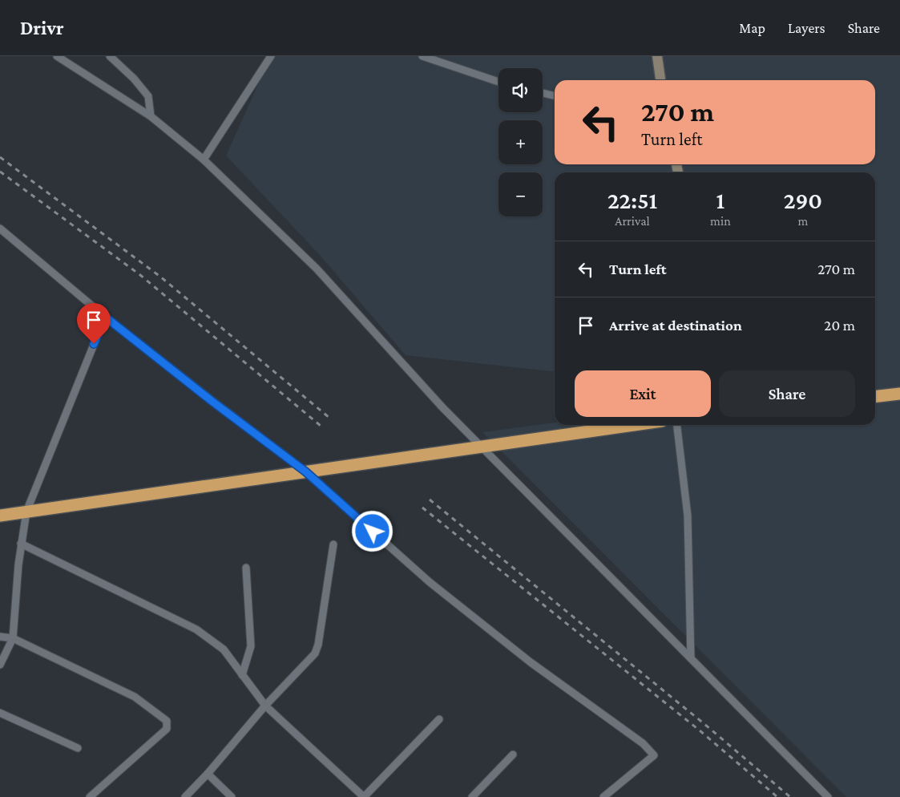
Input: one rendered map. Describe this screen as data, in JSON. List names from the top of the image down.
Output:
{
  "page": {
    "header": "Drivr",
    "nav": ["Map", "Layers", "Share"],
    "map_buttons": ["+", "−"],
    "turn": ["270 m", "Turn left"],
    "eta": [
      "22:51",
      "Arrival",
      "1",
      "min",
      "290",
      "m"
    ],
    "list": [
      {
        "name": "Turn left",
        "value": "270 m"
      },
      {
        "name": "Arrive at destination",
        "value": "20 m"
      }
    ],
    "buttons": ["Exit", "Share"]
  }
}
